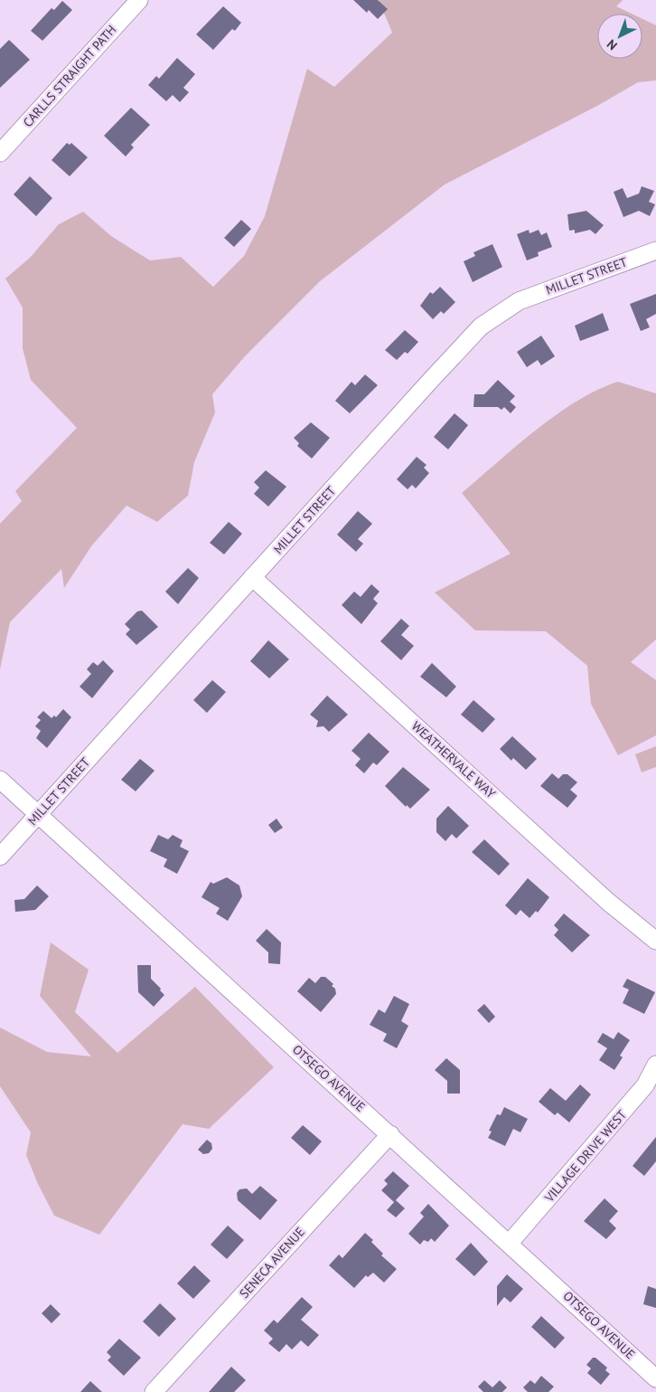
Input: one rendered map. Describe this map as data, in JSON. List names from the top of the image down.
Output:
{
  "streets": {
    "street": [
      "CARLLS STRAIGHT PATH",
      "MILLET STREET",
      "WEATHERVALE WAY",
      "OTSEGO AVENUE",
      "VILLAGE DRIVE WEST",
      "SENECA AVENUE"
    ]
  },
  "crossings": [
    ["MILLET STREET", "WEATHERVALE WAY"],
    ["MILLET STREET", "OTSEGO AVENUE"],
    ["OTSEGO AVENUE", "VILLAGE DRIVE WEST"],
    ["OTSEGO AVENUE", "SENECA AVENUE"]
  ],
  "north": "bottom left"
}
